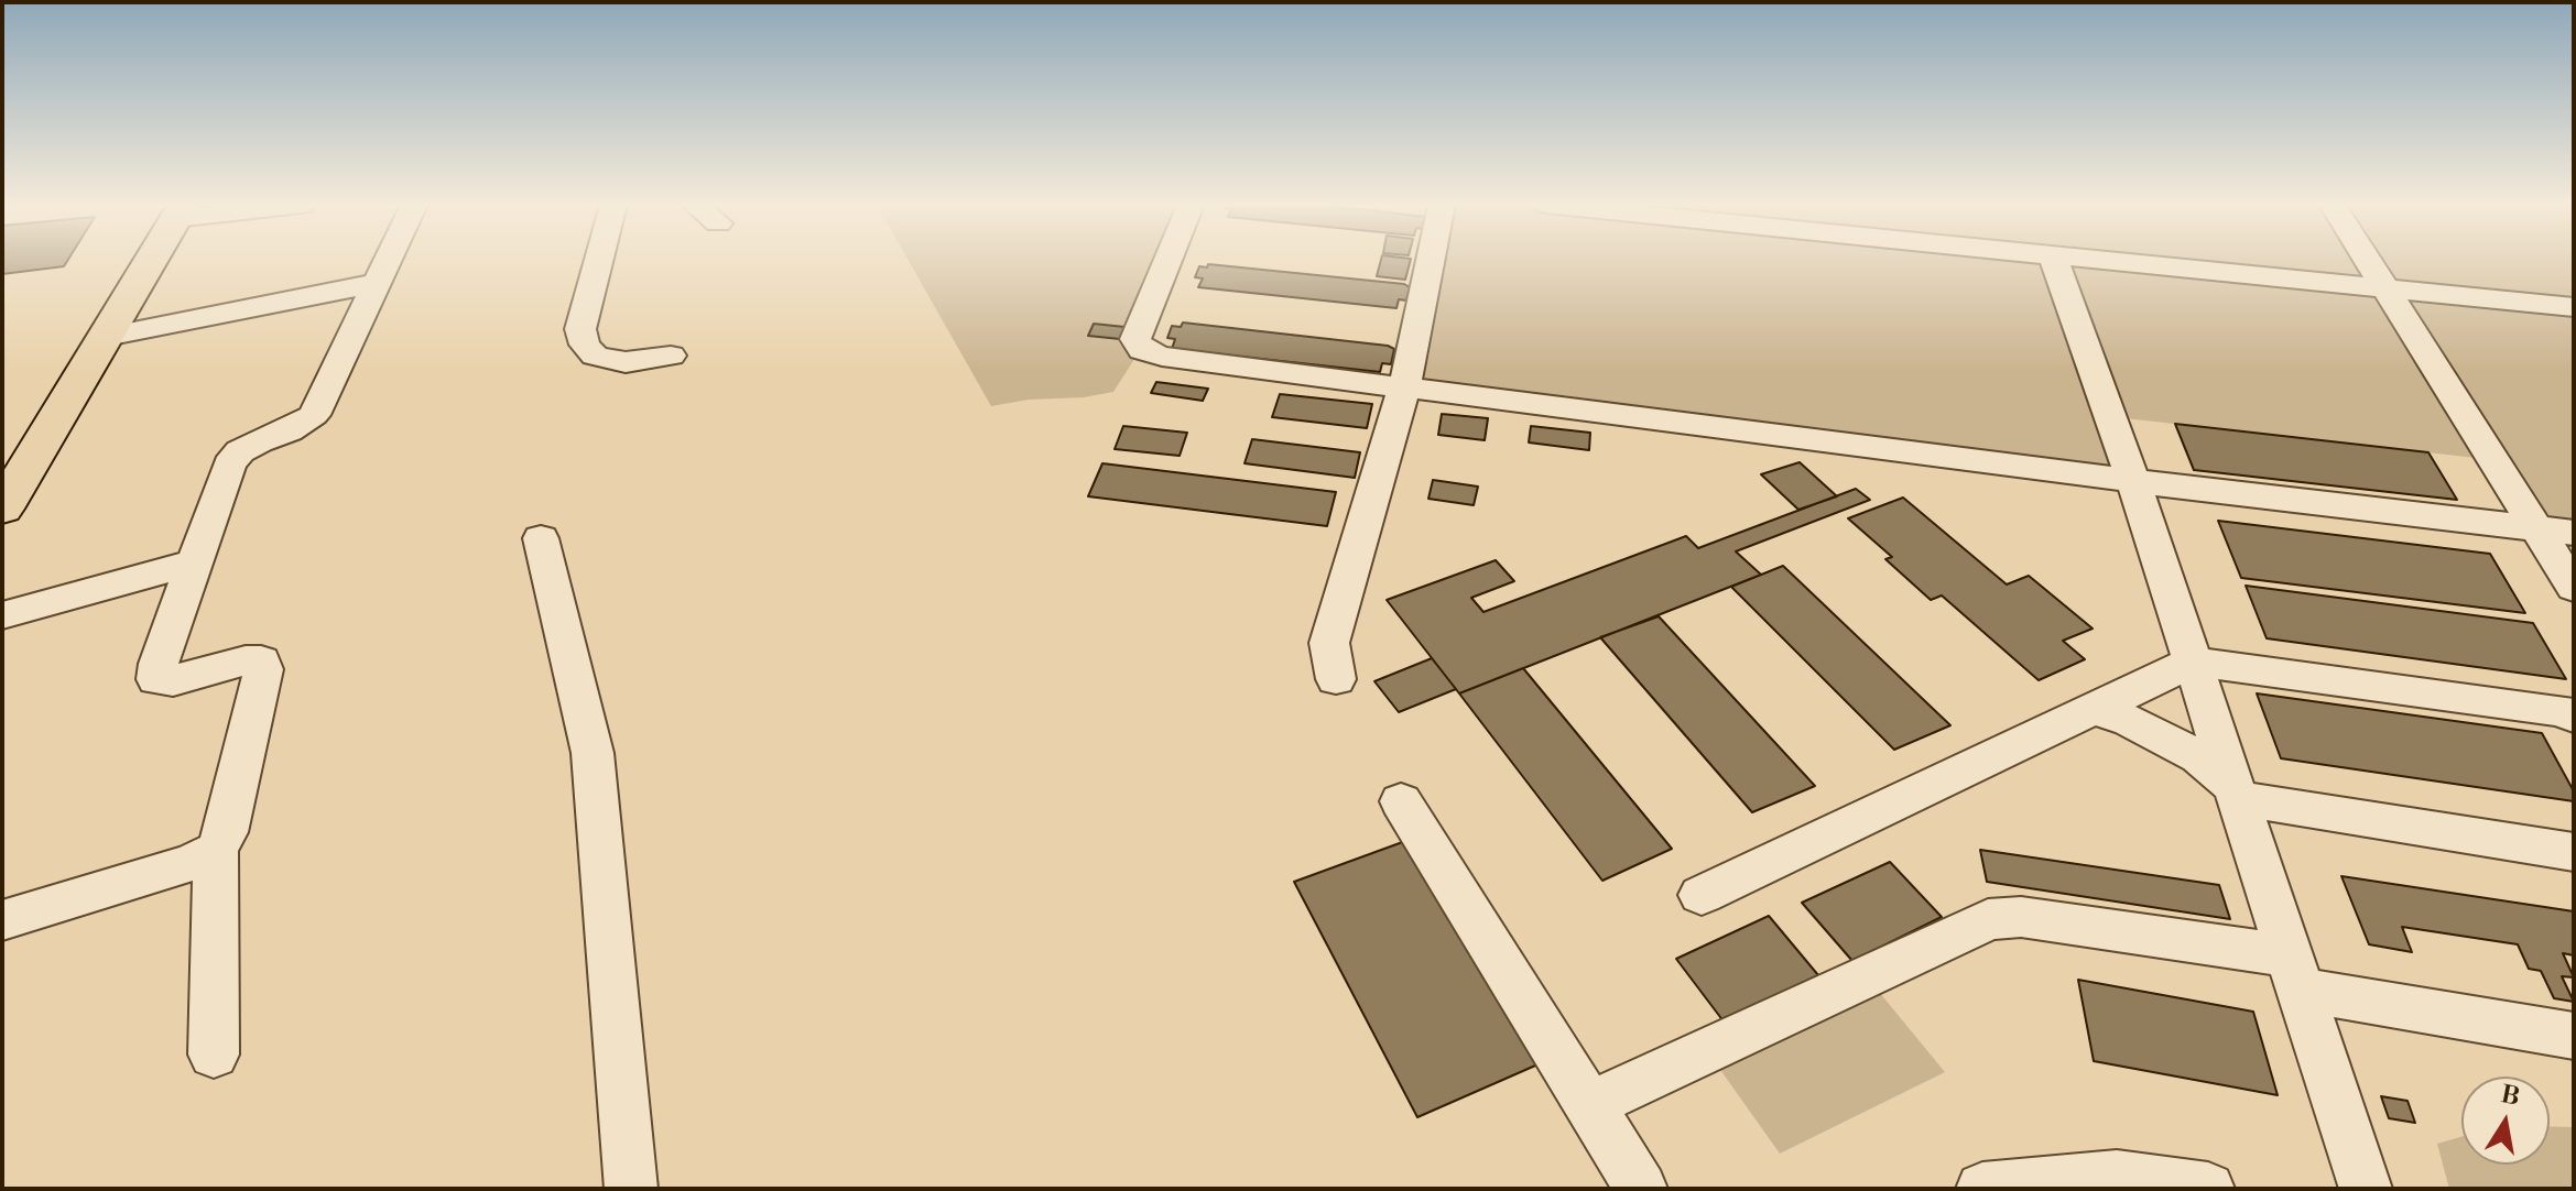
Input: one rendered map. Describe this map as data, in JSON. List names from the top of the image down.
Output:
{
  "north": "top"
}
